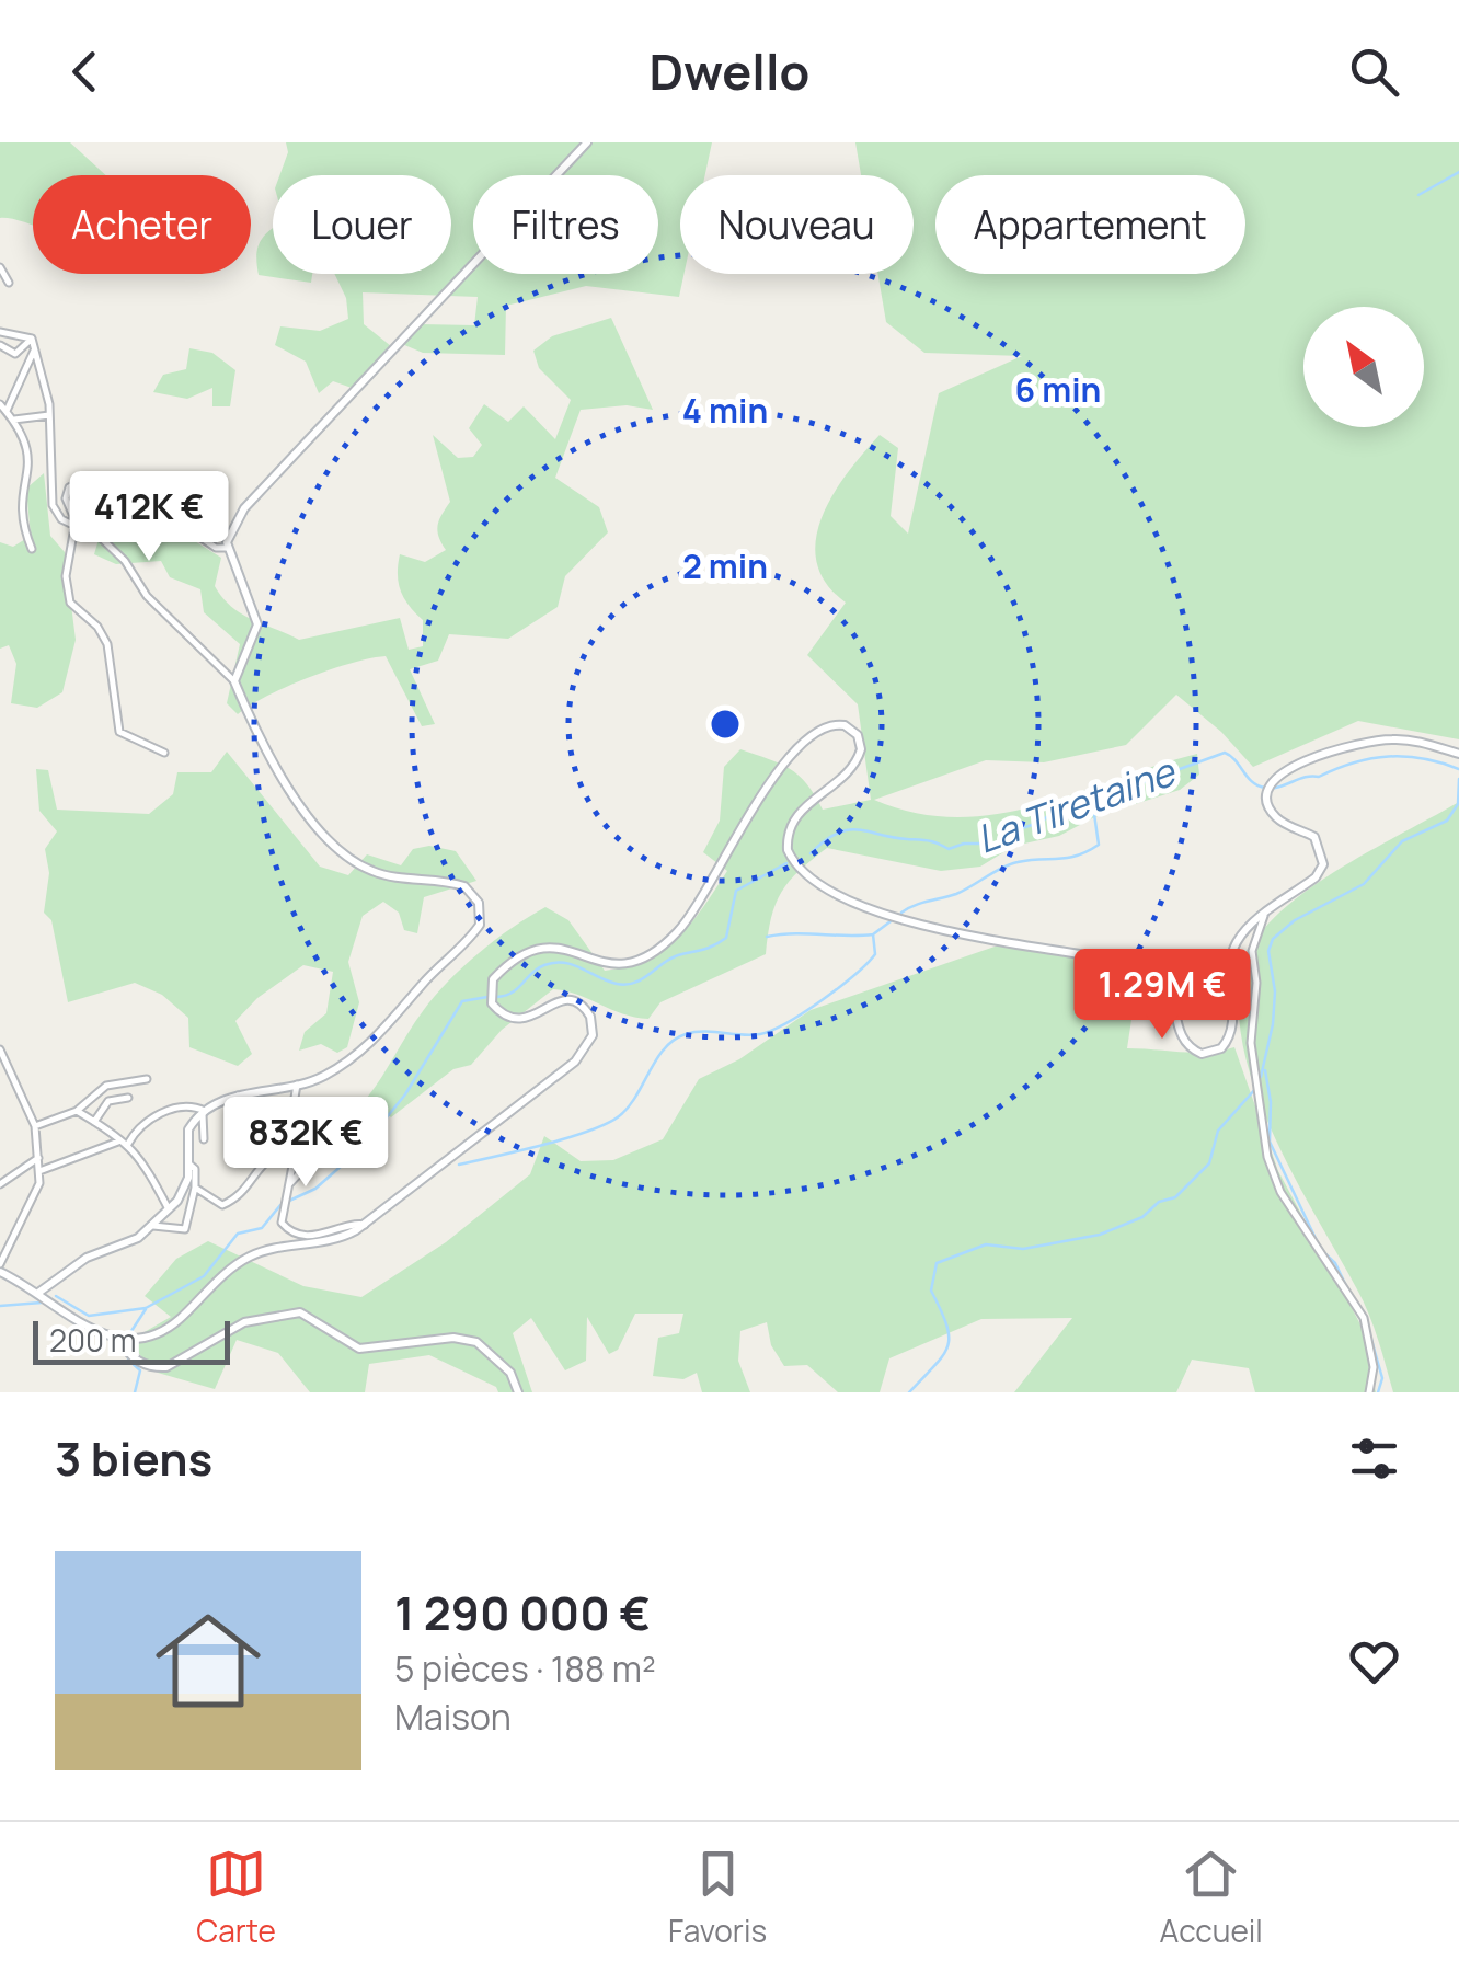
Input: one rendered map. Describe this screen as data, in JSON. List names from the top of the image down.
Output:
{
  "water": ["La Tiretaine"],
  "scale_bar": "200 m",
  "north": "top left",
  "page": {
    "header": "Dwello",
    "chip": [
      "Acheter",
      "Louer",
      "Filtres",
      "Nouveau",
      "Appartement"
    ],
    "price": ["412K €", "1.29M €", "832K €"],
    "scale": "200 m",
    "heading": "3 biens",
    "list": [
      {
        "name": "1 290 000 €",
        "note": "5 pièces · 188 m² · Maison"
      }
    ],
    "tabs": ["Carte", "Favoris", "Accueil"]
  },
  "rings": ["6 min", "4 min", "2 min"]
}
